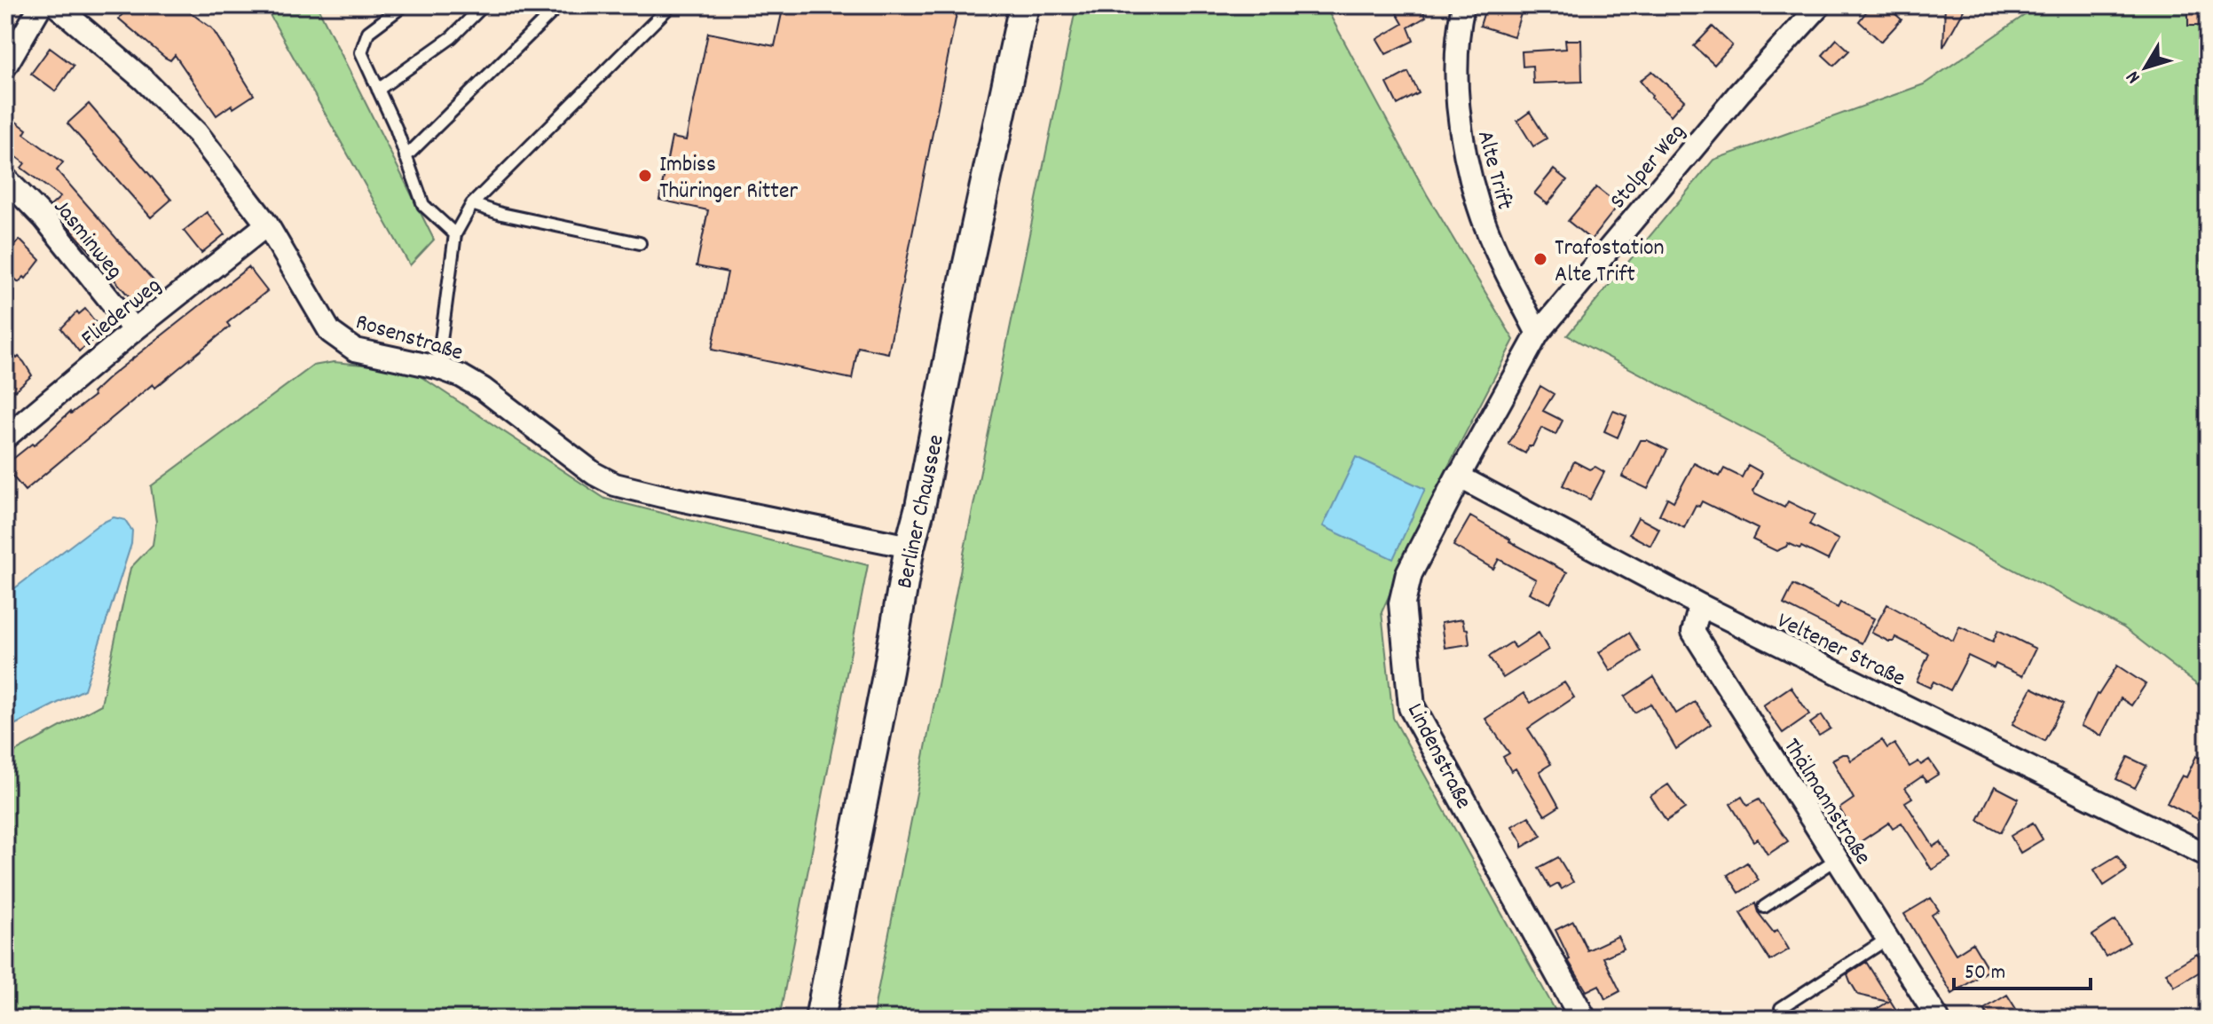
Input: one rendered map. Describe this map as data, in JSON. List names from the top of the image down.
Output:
{
  "streets": {
    "main road": ["Berliner Chaussee"],
    "street": [
      "Stolper Weg",
      "Alte Trift",
      "Jasminweg",
      "Fliederweg",
      "Rosenstraße",
      "Veltener Straße",
      "Lindenstraße",
      "Thälmannstraße"
    ]
  },
  "crossings": [
    ["Stolper Weg", "Alte Trift"],
    ["Stolper Weg", "Veltener Straße"],
    ["Stolper Weg", "Lindenstraße"],
    ["Jasminweg", "Fliederweg"],
    ["Fliederweg", "Rosenstraße"],
    ["Rosenstraße", "Berliner Chaussee"],
    ["Veltener Straße", "Lindenstraße"],
    ["Veltener Straße", "Thälmannstraße"]
  ],
  "places": ["Imbiss Thüringer Ritter", "Trafostation Alte Trift"],
  "scale_bar": "50 m",
  "north": "bottom left"
}
